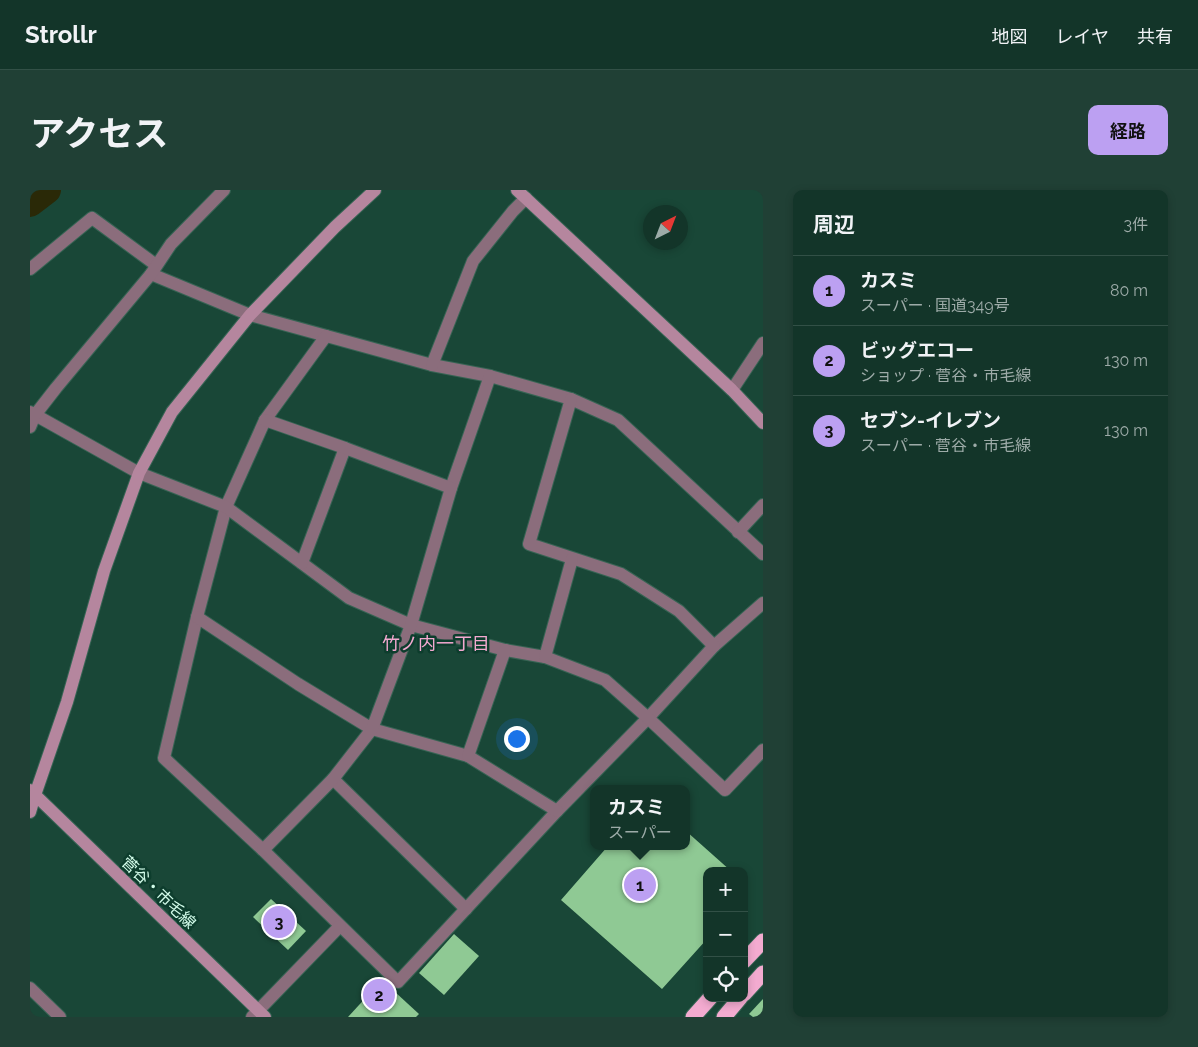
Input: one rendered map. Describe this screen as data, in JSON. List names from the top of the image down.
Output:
{
  "streets": {
    "street": ["菅谷・市毛線"]
  },
  "districts": ["竹ノ内一丁目"],
  "north": "top right",
  "page": {
    "header": "Strollr",
    "nav": ["地図", "レイヤ", "共有"],
    "title": "アクセス",
    "buttons": "経路",
    "heading": ["周辺", "3件"],
    "list": [
      {
        "mark": "1",
        "name": "カスミ",
        "note": "スーパー · 国道349号",
        "value": "80 m"
      },
      {
        "mark": "2",
        "name": "ビッグエコー",
        "note": "ショップ · 菅谷・市毛線",
        "value": "130 m"
      },
      {
        "mark": "3",
        "name": "セブン-イレブン",
        "note": "スーパー · 菅谷・市毛線",
        "value": "130 m"
      }
    ],
    "popup": ["カスミ", "スーパー"],
    "map_buttons": ["+", "−"],
    "pins": ["1", "3", "2"]
  }
}
